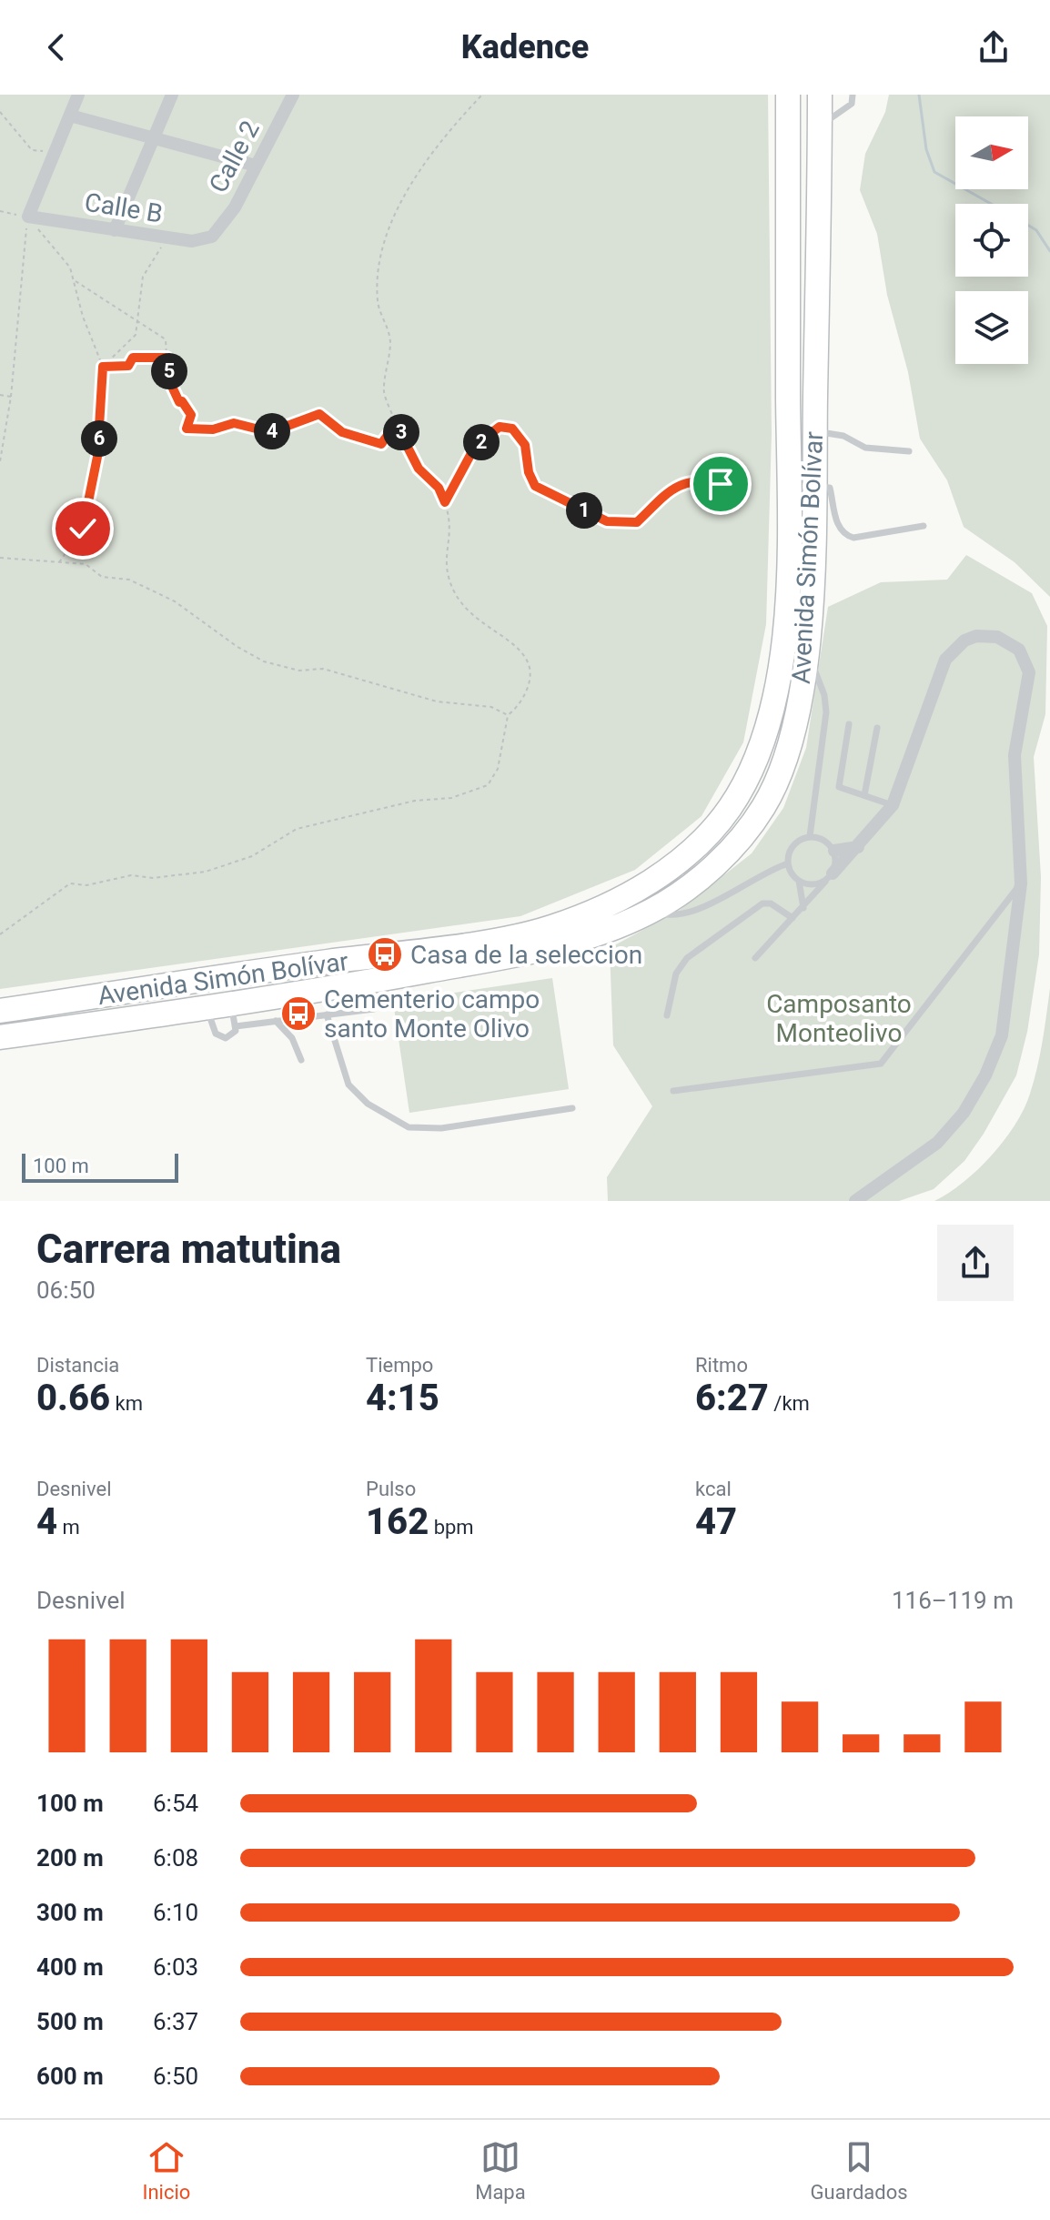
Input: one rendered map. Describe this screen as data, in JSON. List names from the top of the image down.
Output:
{
  "streets": {
    "highway": ["Avenida Simón Bolívar"],
    "street": ["Calle 2", "Calle B"]
  },
  "crossings": [
    ["Calle 2", "Calle B"]
  ],
  "parks": ["Camposanto Monteolivo"],
  "places": {
    "bus stop": ["Casa de la seleccion", "Cementerio campo santo Monte Olivo"]
  },
  "scale_bar": "100 m",
  "north": "right",
  "page": {
    "header": "Kadence",
    "pins": [
      "5",
      "4",
      "3",
      "6",
      "2",
      "1"
    ],
    "scale": "100 m",
    "heading": ["Carrera matutina", "06:50"],
    "stats": [
      ["Distancia", "0.66 km"],
      ["Tiempo", "4:15"],
      ["Ritmo", "6:27 /km"],
      ["Desnivel", "4 m"],
      ["Pulso", "162 bpm"],
      ["kcal", "47"]
    ],
    "chart": ["Desnivel", "116–119 m"],
    "list": [
      {
        "name": "100 m",
        "note": "6:54"
      },
      {
        "name": "200 m",
        "note": "6:08"
      },
      {
        "name": "300 m",
        "note": "6:10"
      },
      {
        "name": "400 m",
        "note": "6:03"
      },
      {
        "name": "500 m",
        "note": "6:37"
      },
      {
        "name": "600 m",
        "note": "6:50"
      }
    ],
    "tabs": ["Inicio", "Mapa", "Guardados"]
  }
}
